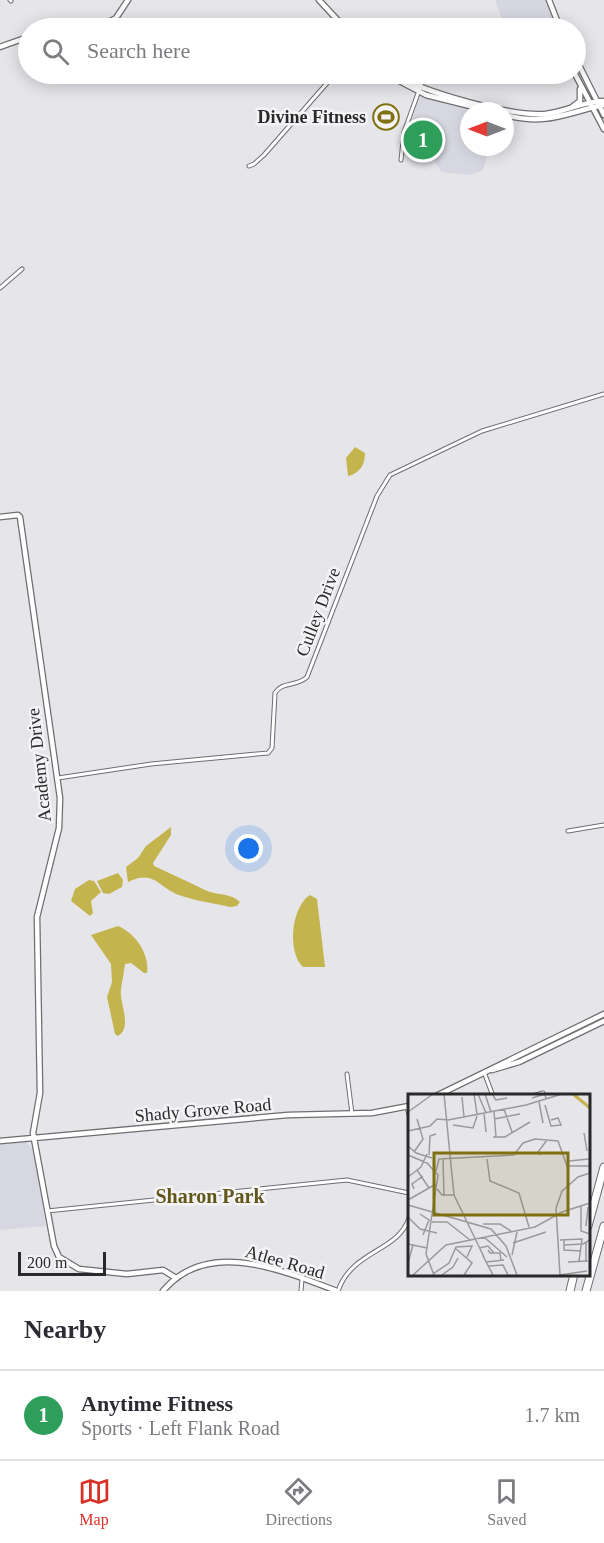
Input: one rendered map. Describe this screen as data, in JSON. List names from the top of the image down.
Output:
{
  "streets": {
    "street": [
      "Culley Drive",
      "Academy Drive",
      "Shady Grove Road",
      "Atlee Road"
    ]
  },
  "crossings": [
    ["Culley Drive", "Academy Drive"],
    ["Academy Drive", "Shady Grove Road"],
    ["Academy Drive", "Atlee Road"]
  ],
  "districts": ["Sharon Park"],
  "places": {
    "sports": ["Divine Fitness"]
  },
  "scale_bar": "200 m",
  "north": "left",
  "page": {
    "search": "Search here",
    "pins": "1",
    "scale": "200 m",
    "heading": "Nearby",
    "list": [
      {
        "mark": "1",
        "name": "Anytime Fitness",
        "note": "Sports · Left Flank Road",
        "value": "1.7 km"
      }
    ],
    "nav": ["Map", "Directions", "Saved"]
  }
}
